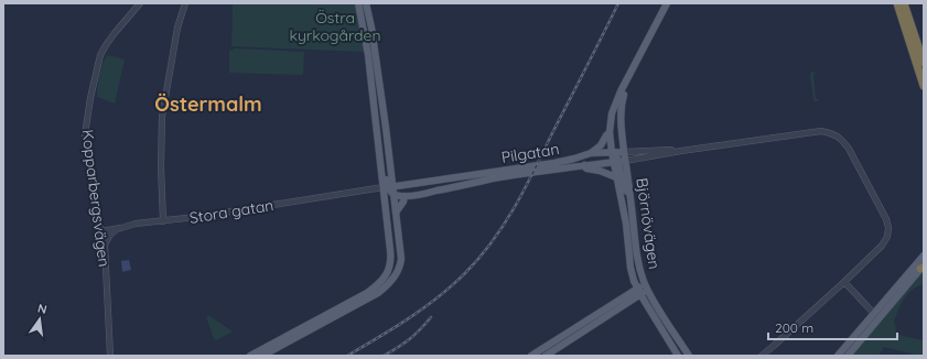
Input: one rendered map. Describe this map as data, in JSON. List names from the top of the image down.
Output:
{
  "streets": {
    "main road": ["Pilgatan", "Björnövägen"],
    "street": ["Kopparbergsvägen", "Stora gatan"]
  },
  "crossings": [
    ["Pilgatan", "Stora gatan"],
    ["Pilgatan", "Björnövägen"],
    ["Kopparbergsvägen", "Stora gatan"]
  ],
  "districts": ["Östermalm"],
  "parks": ["Östra kyrkogården"],
  "scale_bar": "200 m",
  "north": "top"
}
